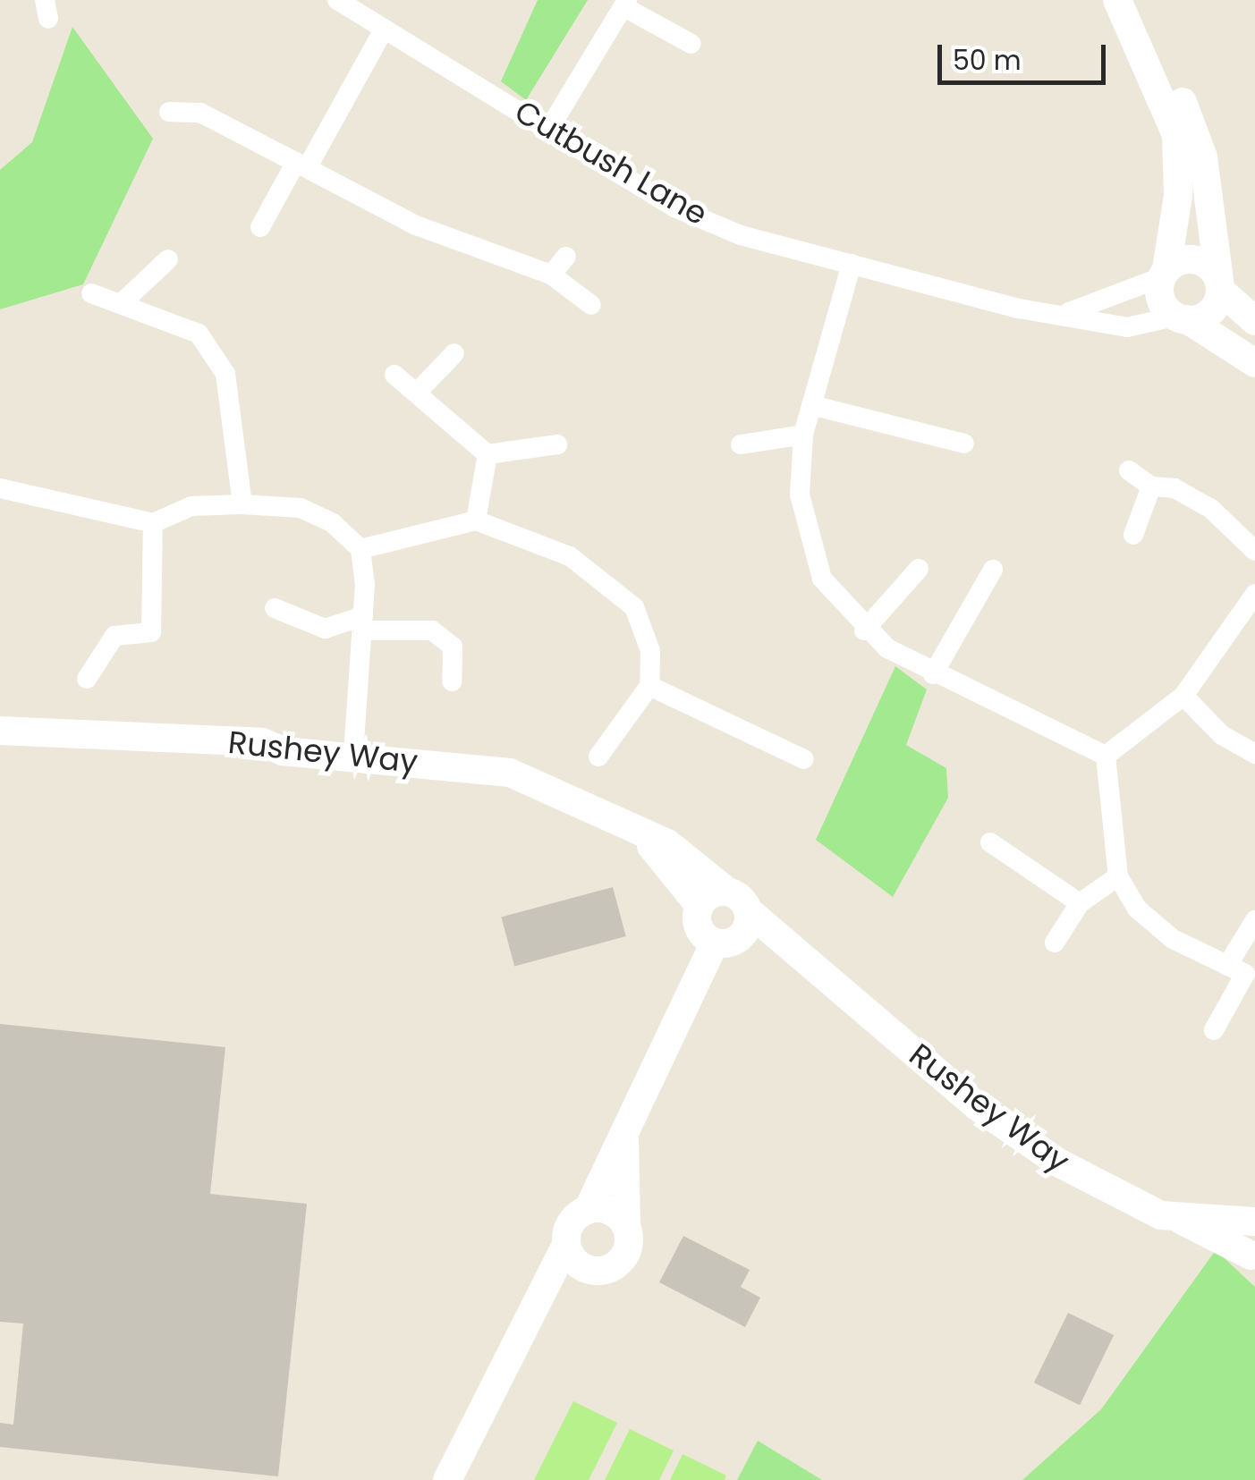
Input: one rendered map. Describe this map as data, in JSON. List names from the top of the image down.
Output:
{
  "streets": {
    "street": ["Cutbush Lane", "Rushey Way"]
  },
  "scale_bar": "50 m"
}
